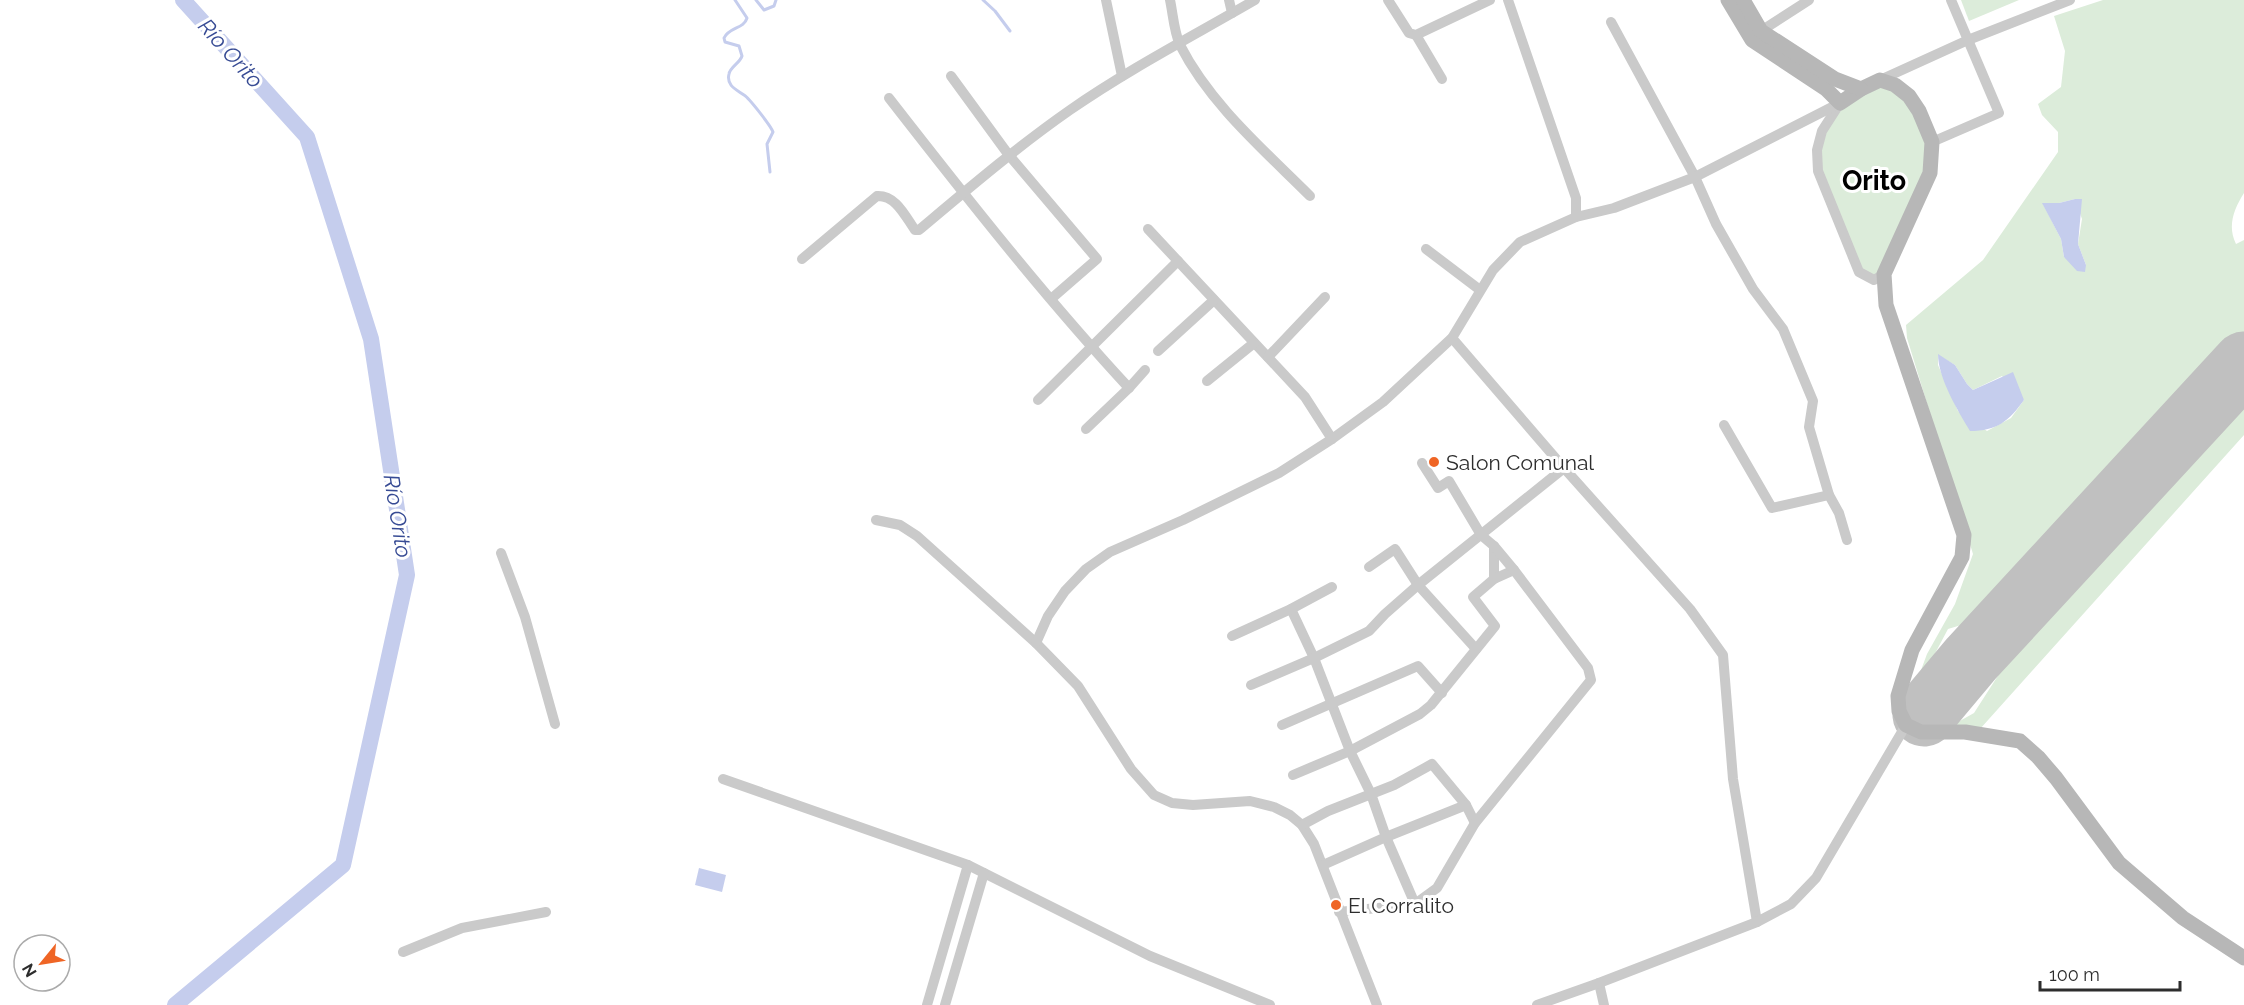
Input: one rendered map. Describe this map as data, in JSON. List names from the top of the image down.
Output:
{
  "districts": ["Orito"],
  "water": ["Río Orito"],
  "places": ["Salon Comunal", "El Corralito"],
  "scale_bar": "100 m",
  "north": "bottom left"
}
